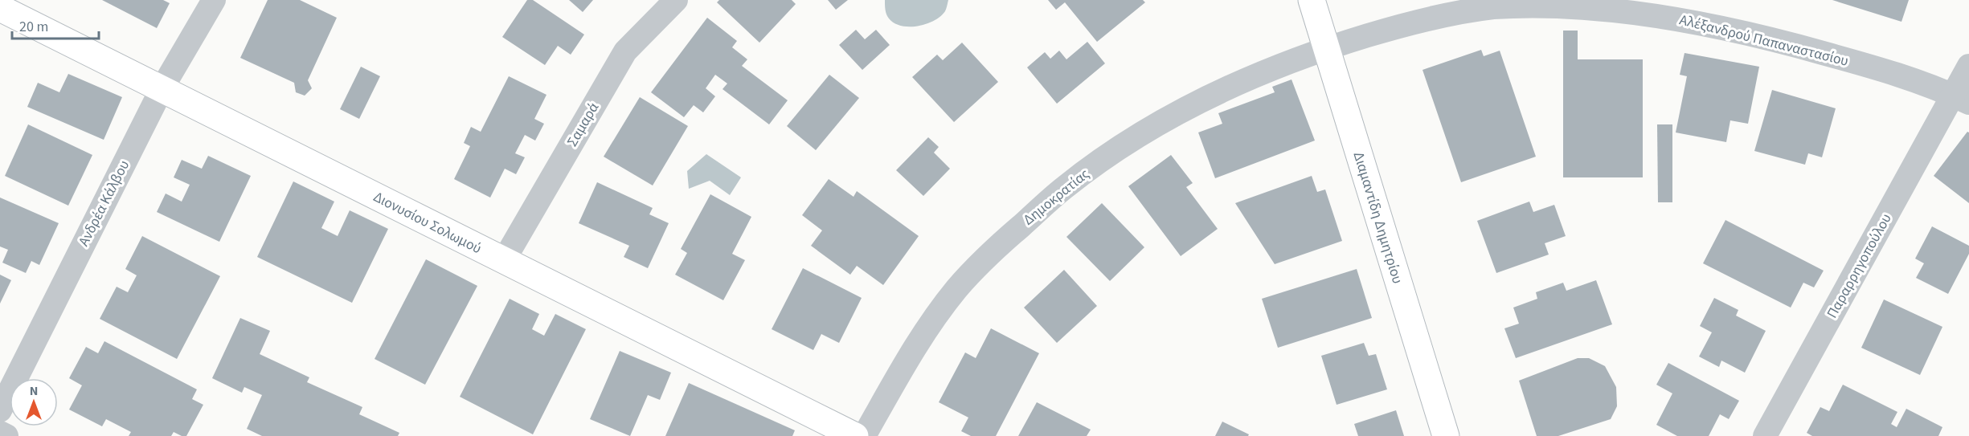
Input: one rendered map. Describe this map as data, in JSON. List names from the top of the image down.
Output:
{
  "streets": {
    "street": [
      "Αλέξανδρού Παπαναστασίου",
      "Σαμαρά",
      "Δημοκρατίας",
      "Ανδρέα Κάλβου",
      "Διαμαντίδη Δημητρίου",
      "Διονυσίου Σολωμού",
      "Παραρρηγοπούλου"
    ]
  },
  "crossings": [
    ["Αλέξανδρού Παπαναστασίου", "Δημοκρατίας"],
    ["Αλέξανδρού Παπαναστασίου", "Διαμαντίδη Δημητρίου"],
    ["Αλέξανδρού Παπαναστασίου", "Παραρρηγοπούλου"],
    ["Σαμαρά", "Διονυσίου Σολωμού"],
    ["Δημοκρατίας", "Διαμαντίδη Δημητρίου"],
    ["Ανδρέα Κάλβου", "Διονυσίου Σολωμού"]
  ],
  "scale_bar": "20 m",
  "north": "top"
}
